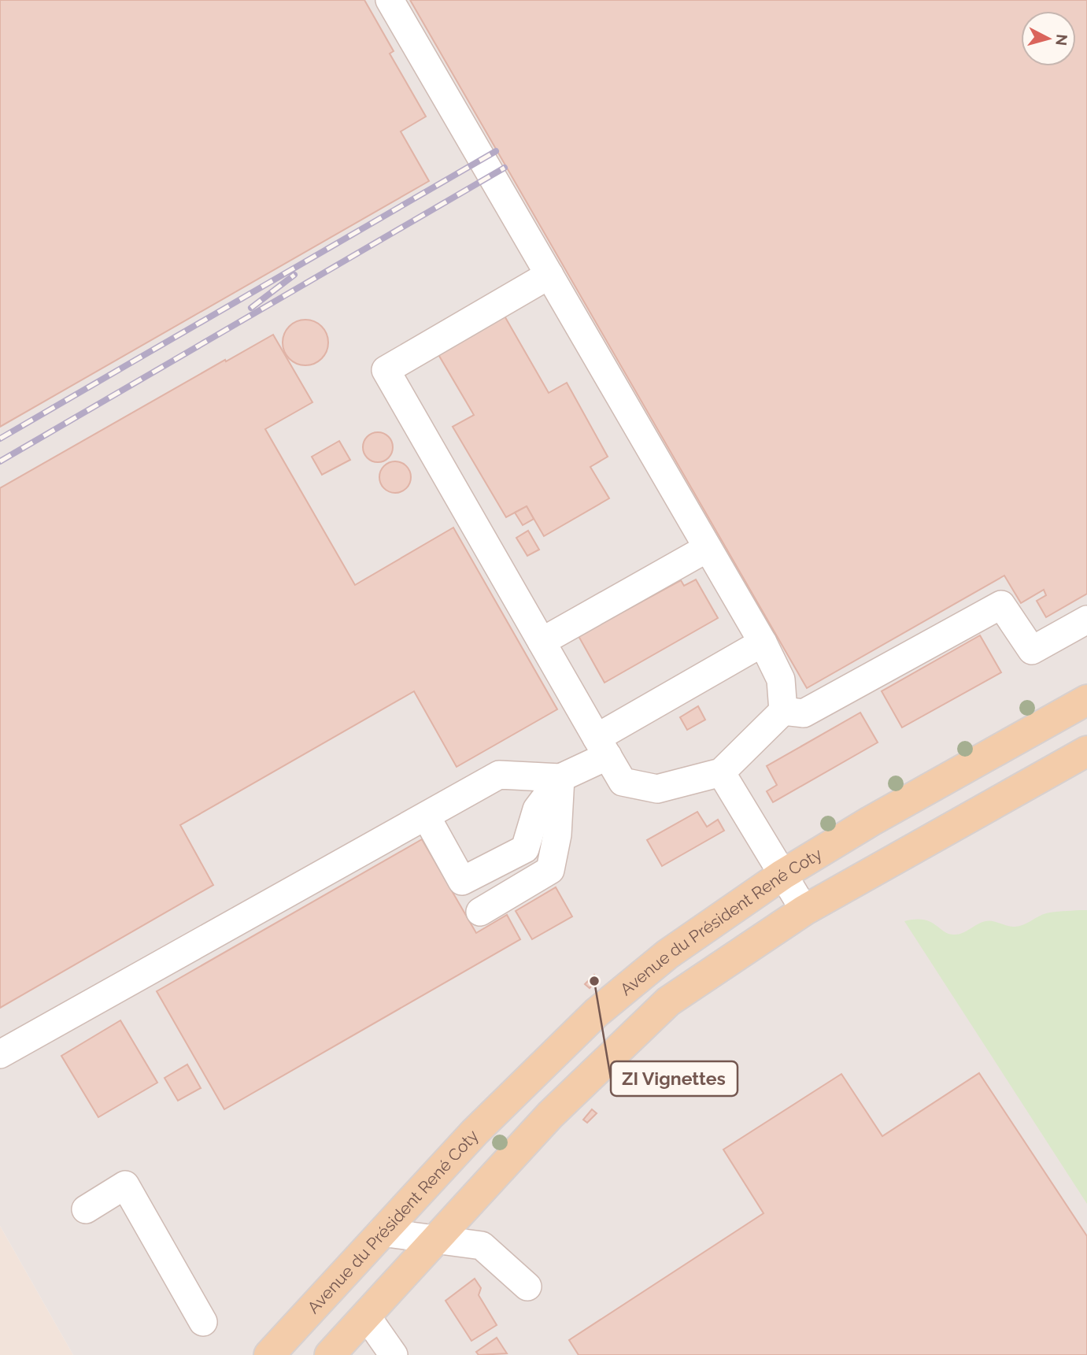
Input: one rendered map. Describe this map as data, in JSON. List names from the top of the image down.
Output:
{
  "streets": {
    "main road": ["Avenue du Président René Coty"]
  },
  "places": ["ZI Vignettes"],
  "north": "right"
}
